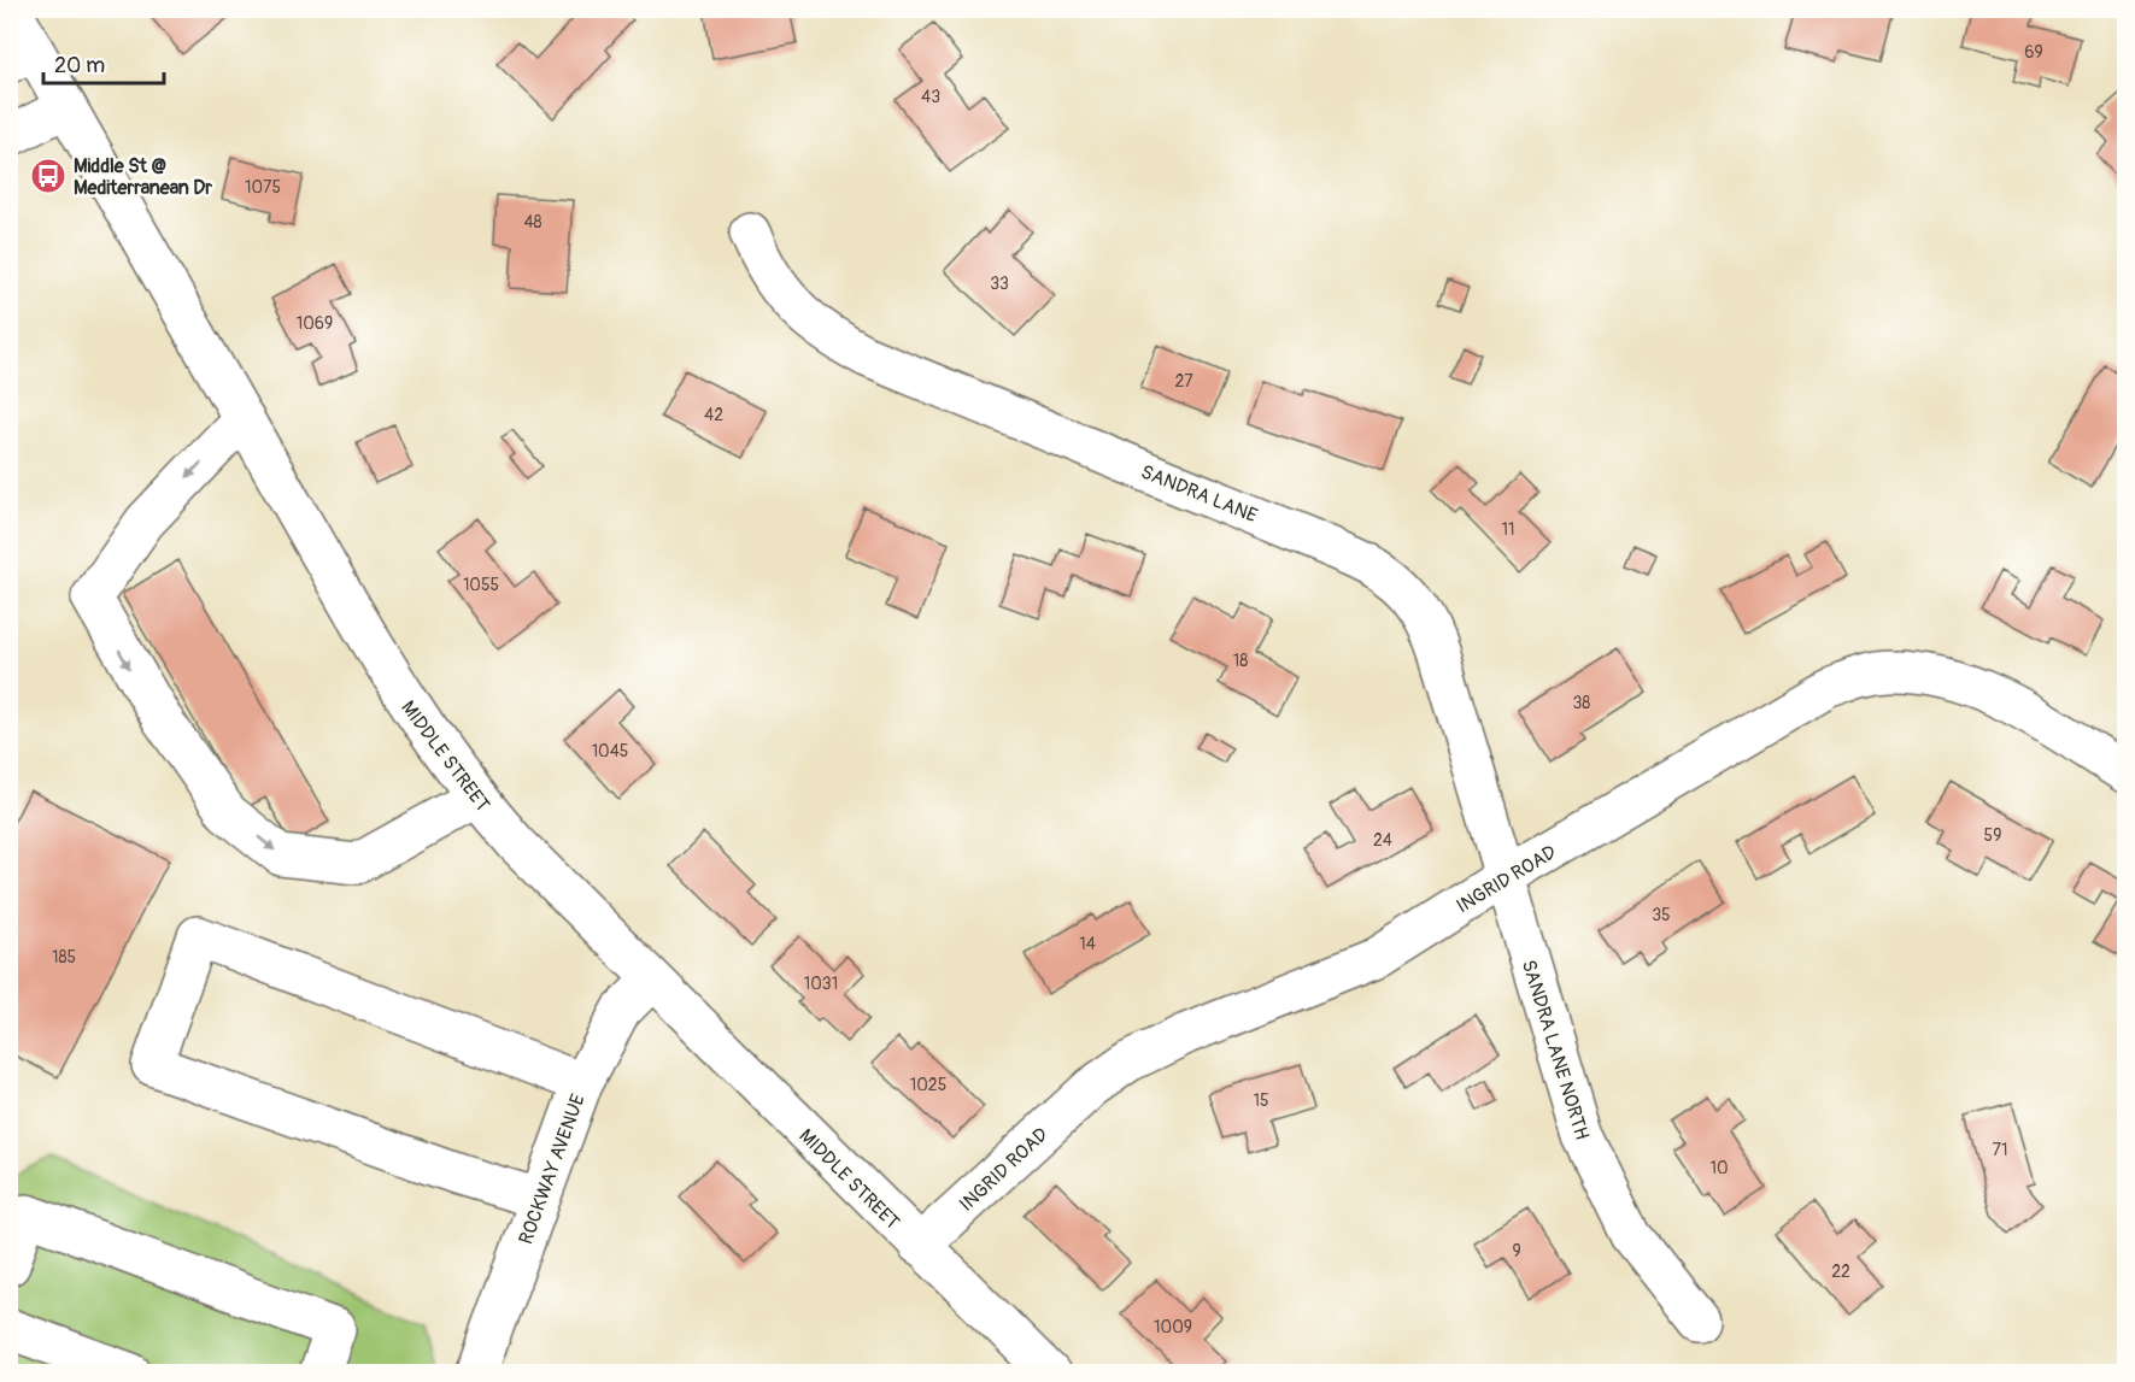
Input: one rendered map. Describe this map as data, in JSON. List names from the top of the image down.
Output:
{
  "streets": {
    "street": [
      "SANDRA LANE",
      "MIDDLE STREET",
      "INGRID ROAD",
      "SANDRA LANE NORTH",
      "ROCKWAY AVENUE"
    ]
  },
  "crossings": [
    ["SANDRA LANE", "INGRID ROAD"],
    ["SANDRA LANE", "SANDRA LANE NORTH"],
    ["MIDDLE STREET", "INGRID ROAD"],
    ["MIDDLE STREET", "ROCKWAY AVENUE"],
    ["INGRID ROAD", "SANDRA LANE NORTH"]
  ],
  "places": {
    "bus stop": ["Middle St @ Mediterranean Dr"]
  },
  "house_numbers": [
    "69",
    "43",
    "1075",
    "48",
    "33",
    "1069",
    "27",
    "42",
    "11",
    "1055",
    "18",
    "38",
    "1045",
    "59",
    "24",
    "35",
    "14",
    "185",
    "1031",
    "1025",
    "15",
    "71",
    "10",
    "9",
    "22",
    "1009"
  ],
  "scale_bar": "20 m"
}
